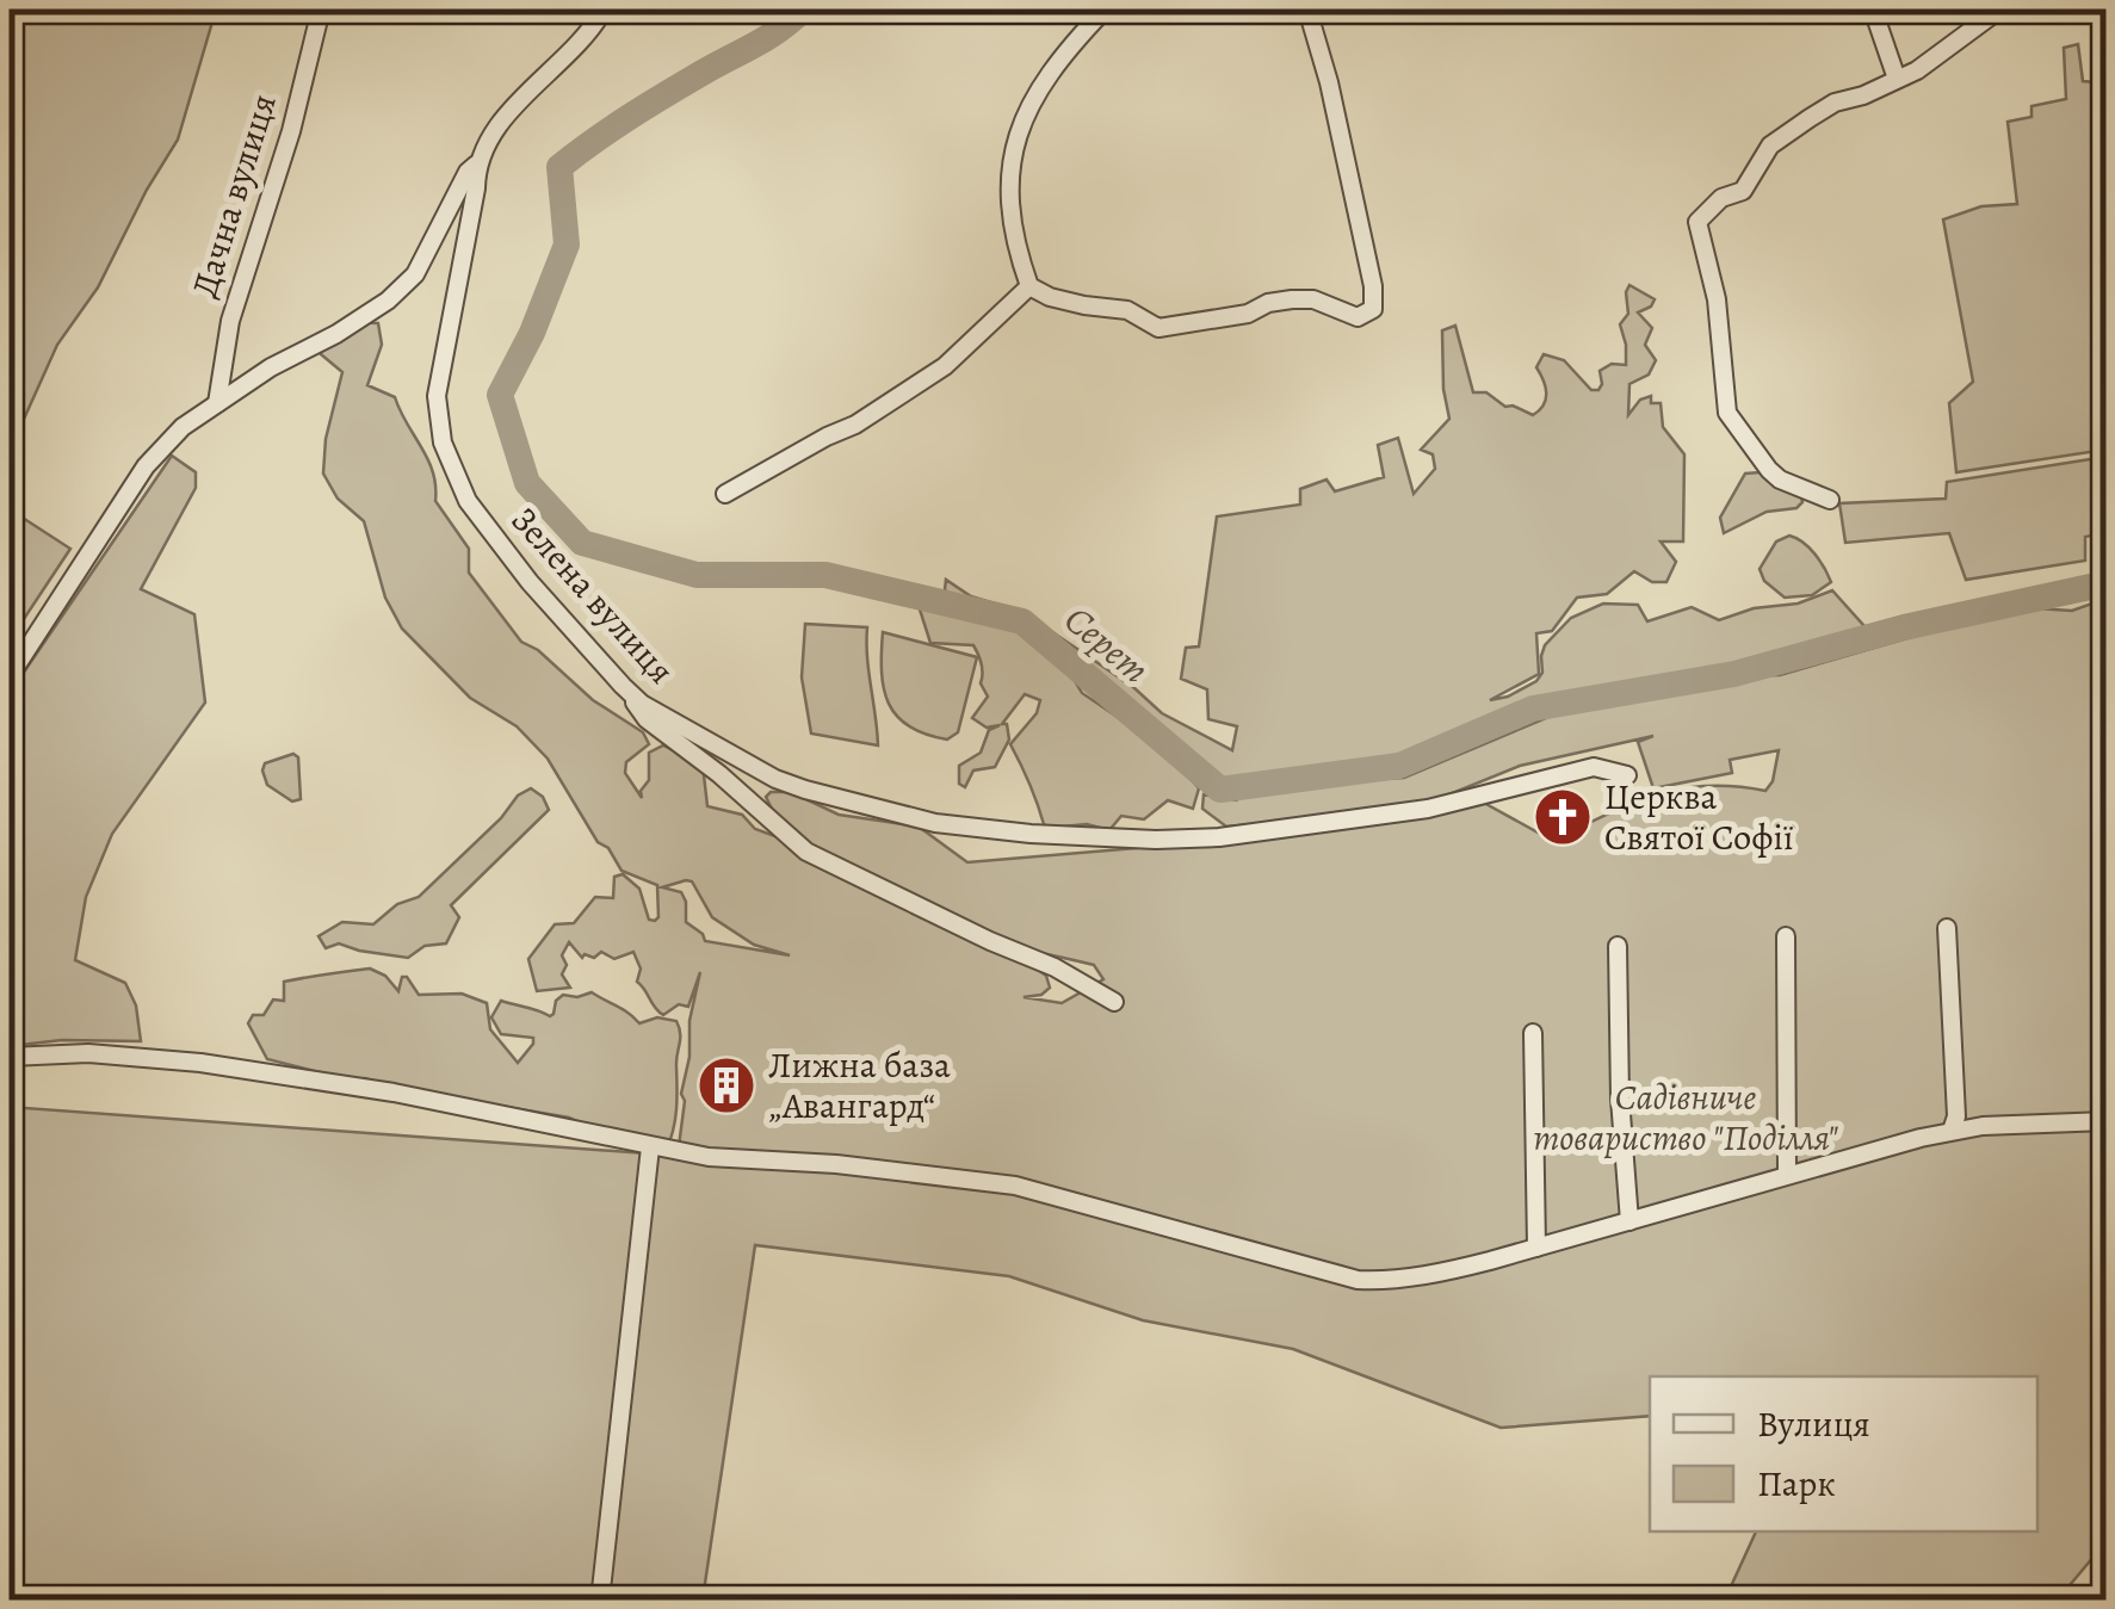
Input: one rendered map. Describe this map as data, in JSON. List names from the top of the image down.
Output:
{
  "streets": {
    "street": ["Дачна вулиця", "Зелена вулиця"]
  },
  "water": ["Серет"],
  "parks": ["Садівниче товариство \"Поділля\""],
  "places": {
    "church": ["Церква Святої Софії"],
    "building": ["Лижна база „Авангард“"]
  },
  "legend": ["Вулиця", "Парк"]
}
